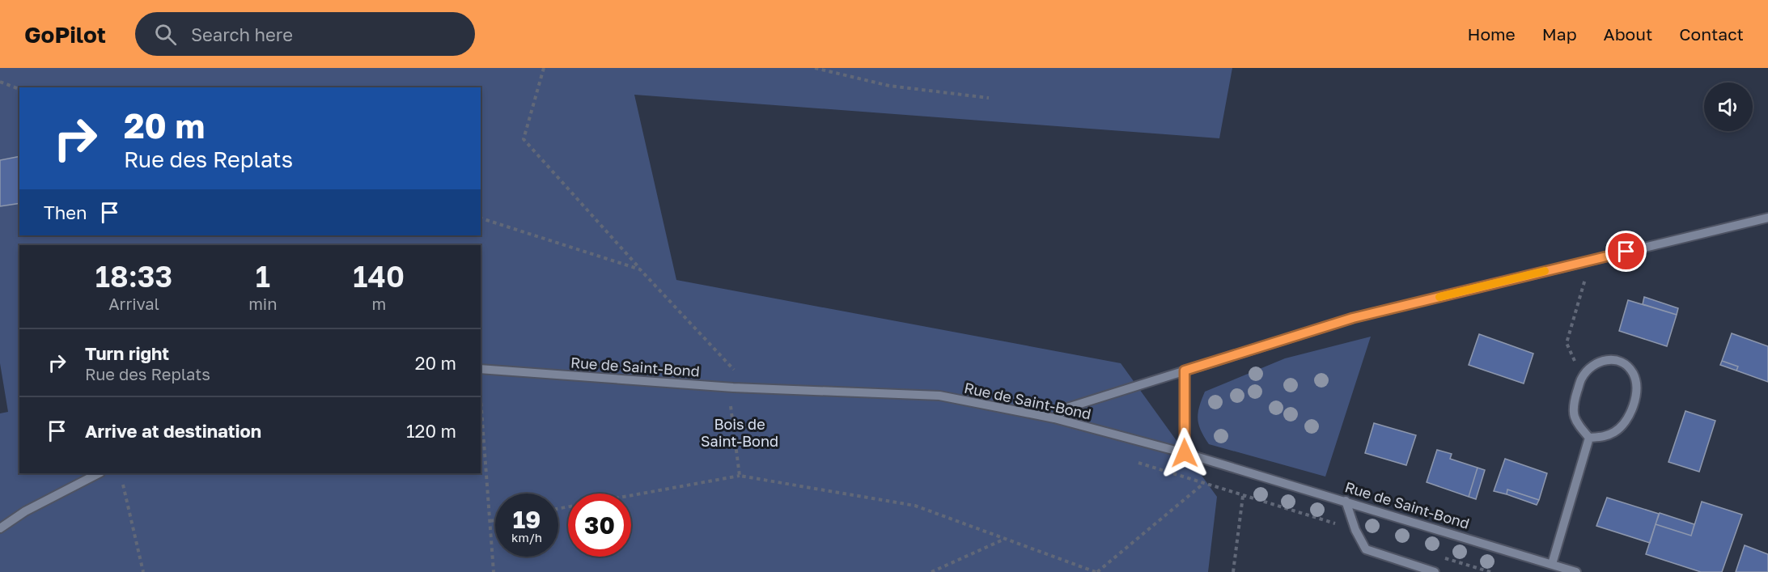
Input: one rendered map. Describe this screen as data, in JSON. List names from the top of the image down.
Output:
{
  "streets": {
    "street": ["Rue de Saint-Bond"]
  },
  "parks": ["Bois de Saint-Bond"],
  "page": {
    "header": "GoPilot",
    "search": "Search here",
    "nav": [
      "Home",
      "Map",
      "About",
      "Contact"
    ],
    "turn": ["20 m", "Rue des Replats"],
    "then": "Then",
    "eta": [
      "18:33",
      "Arrival",
      "1",
      "min",
      "140",
      "m"
    ],
    "list": [
      {
        "name": "Turn right",
        "note": "Rue des Replats",
        "value": "20 m"
      },
      {
        "name": "Arrive at destination",
        "value": "120 m"
      }
    ],
    "speed": "19 km/h",
    "limit": "30"
  }
}
